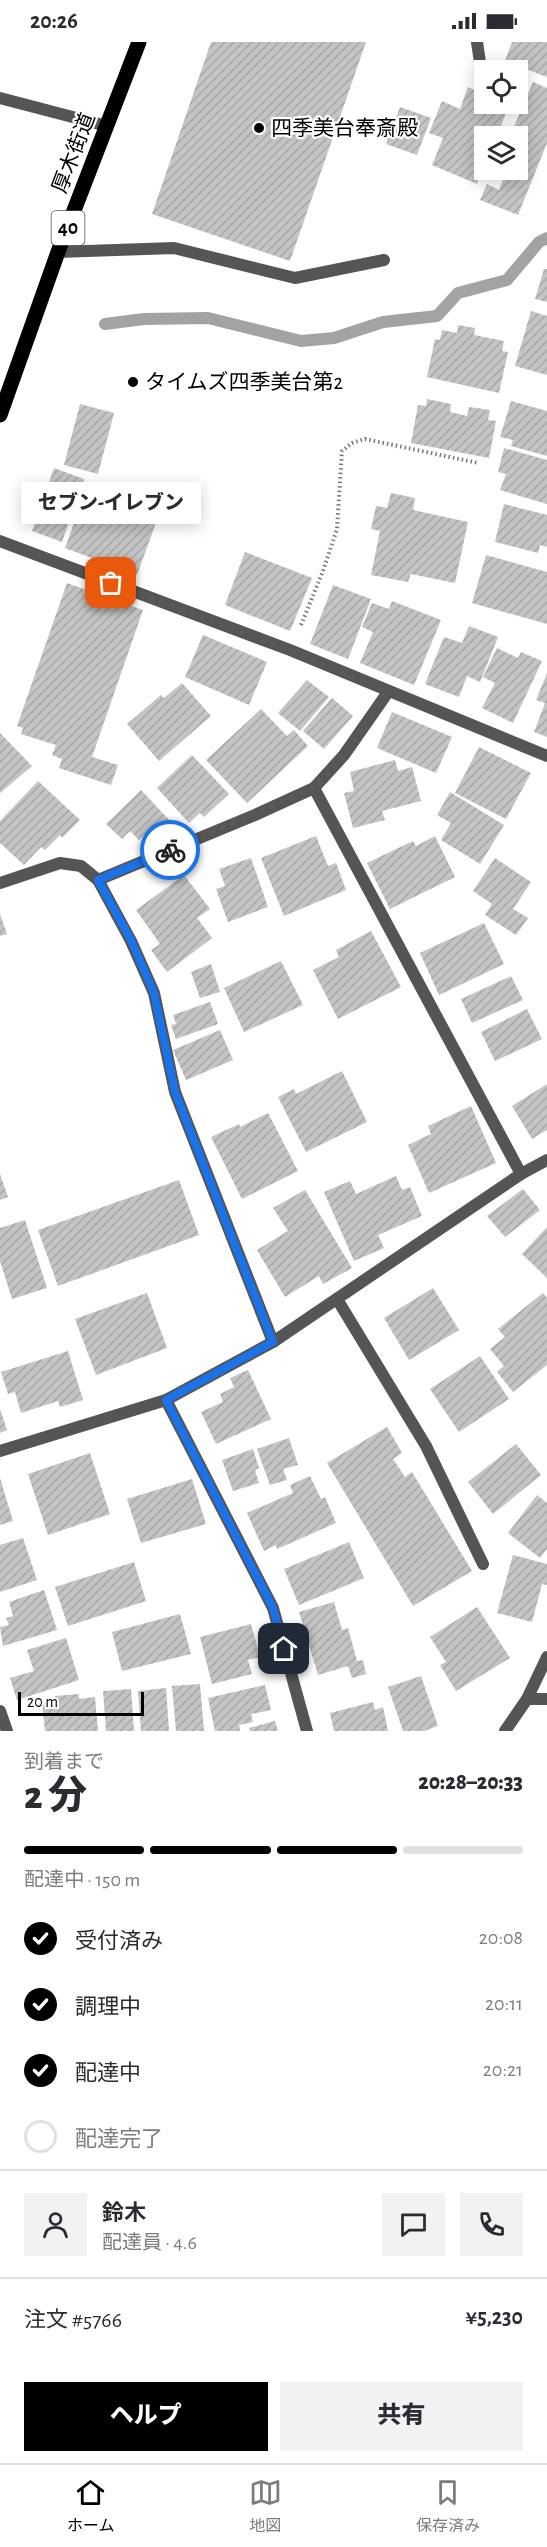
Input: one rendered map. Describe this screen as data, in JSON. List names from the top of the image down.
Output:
{
  "streets": {
    "main road": ["厚木街道", "40"]
  },
  "places": ["四季美台奉斎殿", "タイムズ四季美台第2", "セブン-イレブン"],
  "scale_bar": "20 m",
  "page": {
    "status": "20:26",
    "bubble": "セブン-イレブン",
    "scale": "20 m",
    "heading": ["2 分", "到着まで", "20:28–20:33"],
    "panel": [
      "鈴木",
      "配達員 · 4.6",
      "注文 #5766",
      "¥5,230"
    ],
    "bar": "配達中 · 150 m",
    "list": [
      ["受付済み", "20:08"],
      ["調理中", "20:11"],
      ["配達中", "20:21"],
      "配達完了"
    ],
    "buttons": ["ヘルプ", "共有"],
    "tabs": ["ホーム", "地図", "保存済み"]
  }
}
